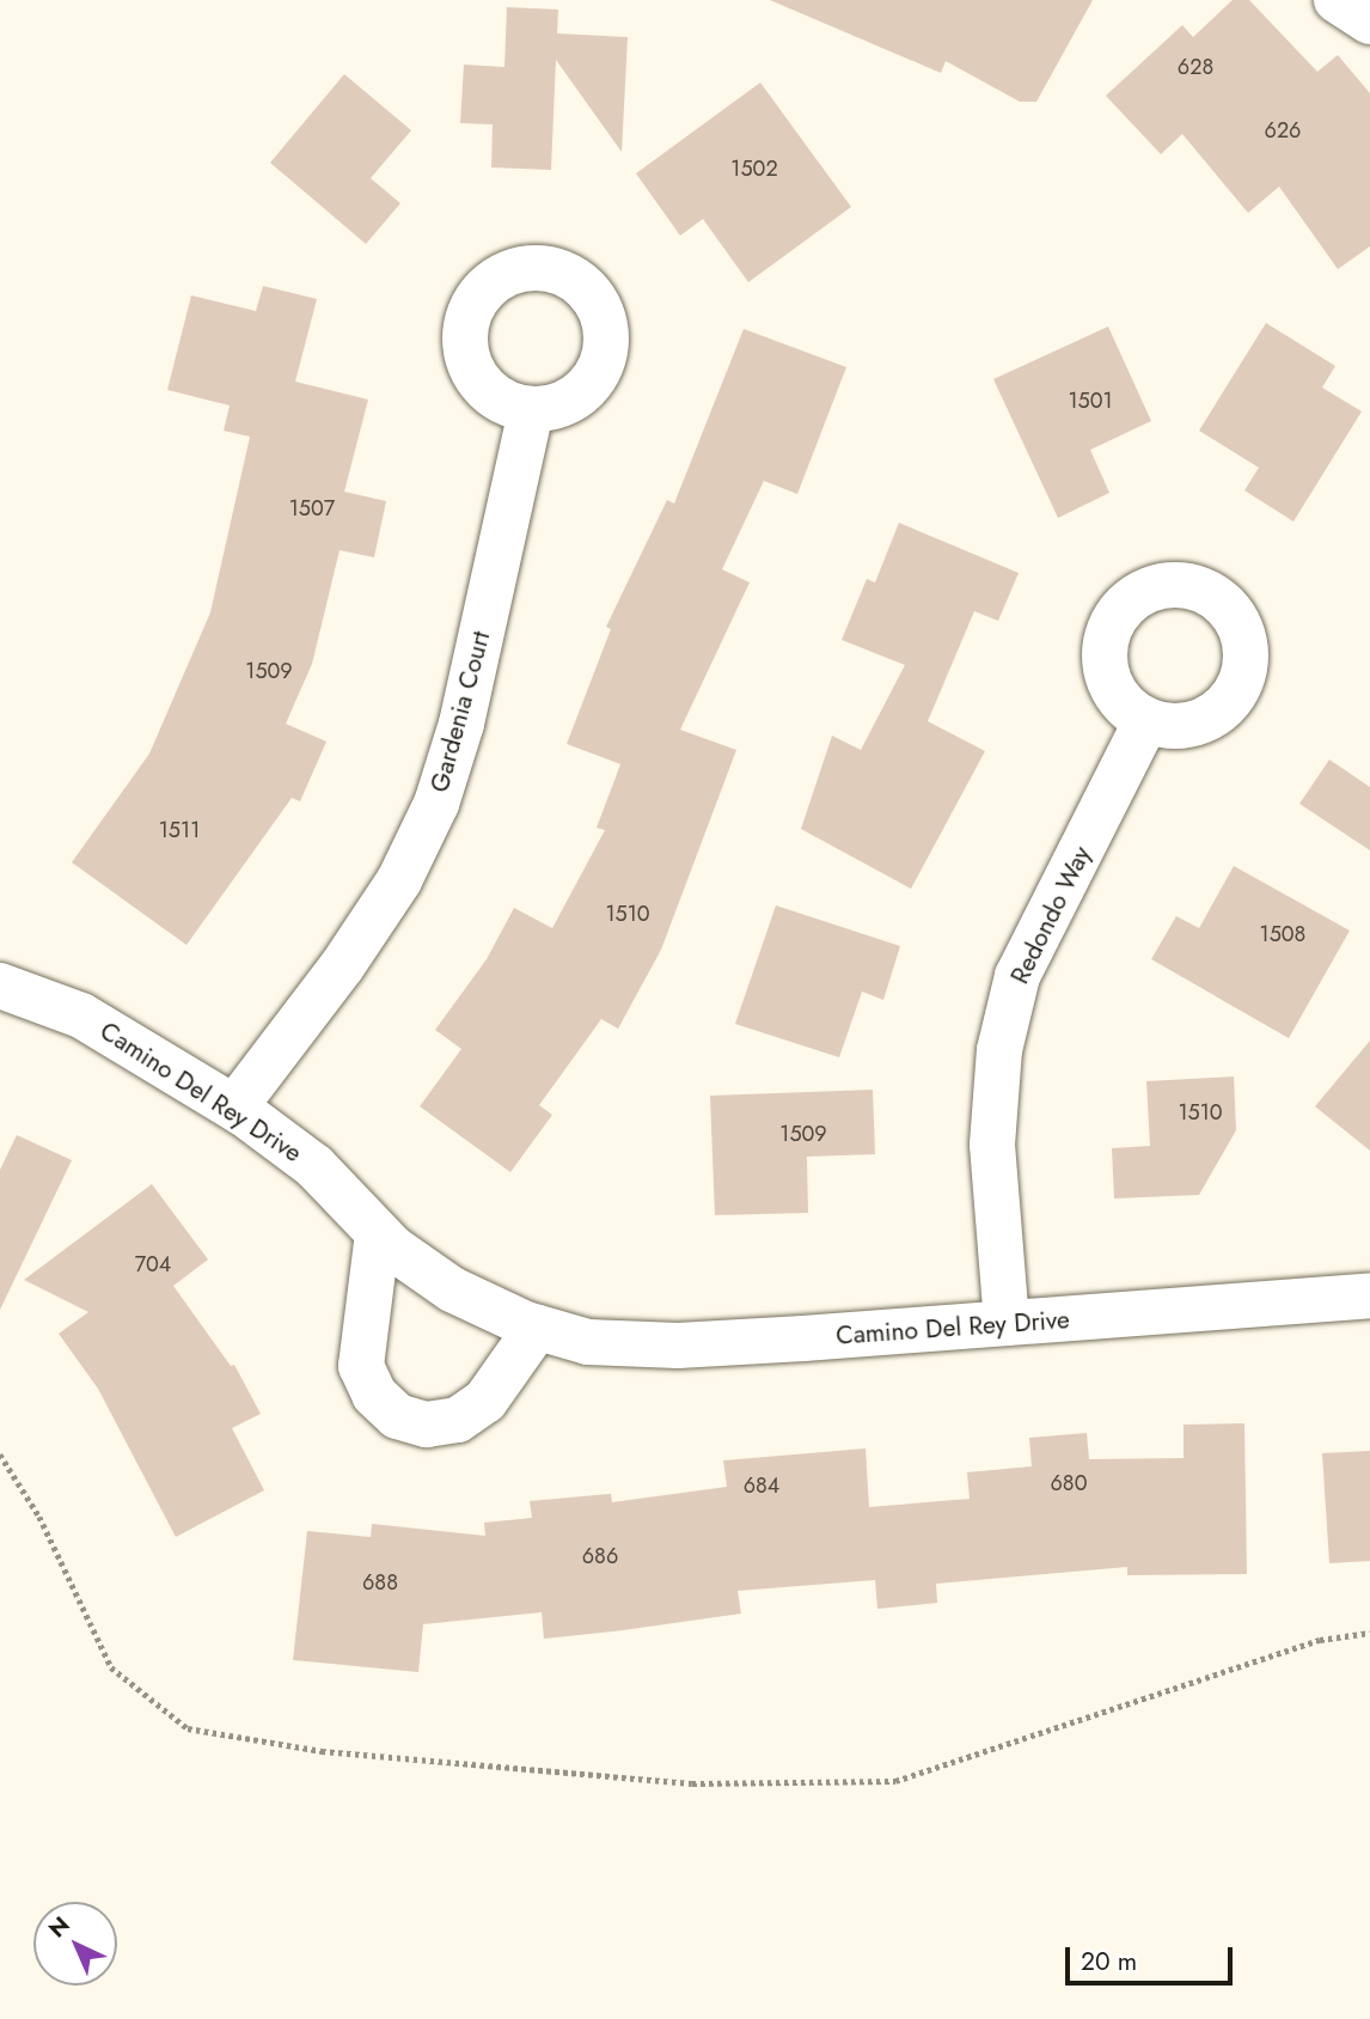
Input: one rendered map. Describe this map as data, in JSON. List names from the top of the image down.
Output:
{
  "streets": {
    "street": ["Gardenia Court", "Redondo Way", "Camino Del Rey Drive"]
  },
  "crossings": [
    ["Gardenia Court", "Camino Del Rey Drive"],
    ["Redondo Way", "Camino Del Rey Drive"]
  ],
  "house_numbers": [
    "628",
    "626",
    "1502",
    "1501",
    "1507",
    "1509",
    "1511",
    "1510",
    "1508",
    "1510",
    "1509",
    "704",
    "680",
    "684",
    "686",
    "688"
  ],
  "scale_bar": "20 m",
  "north": "top left"
}
